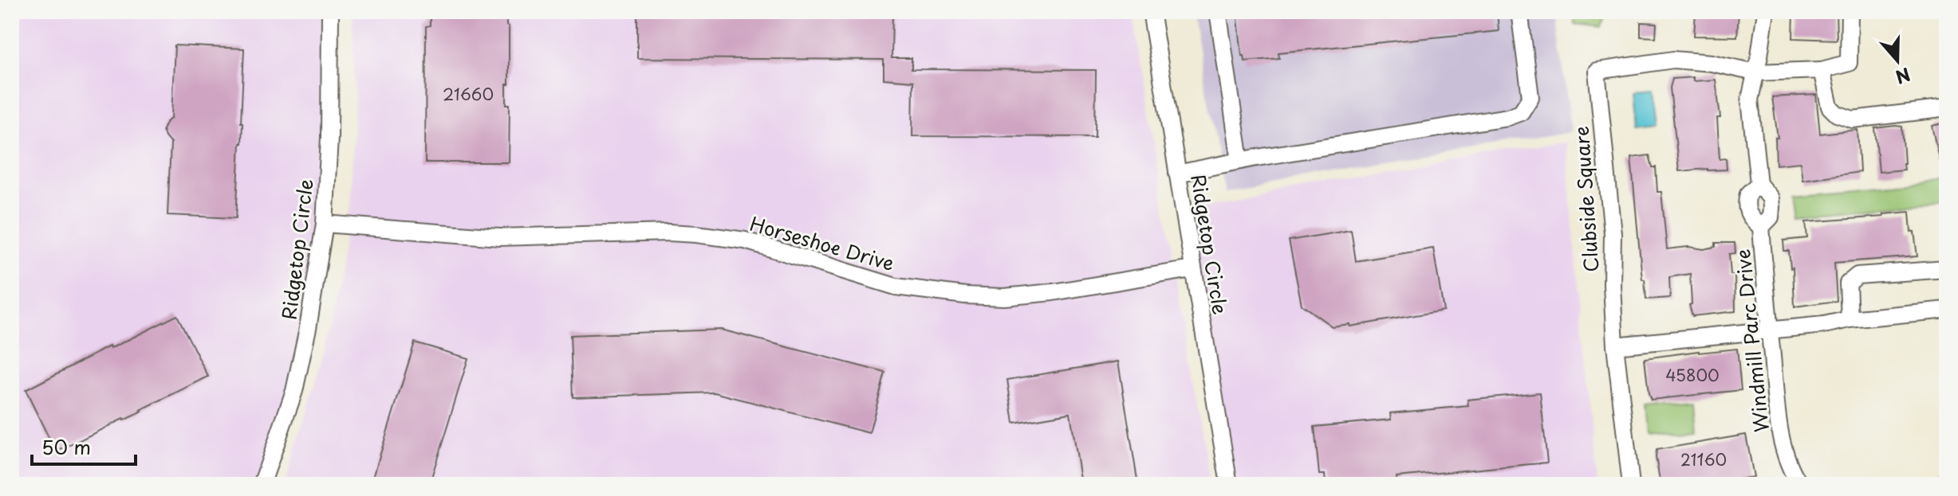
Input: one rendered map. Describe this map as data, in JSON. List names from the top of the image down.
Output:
{
  "streets": {
    "street": [
      "Clubside Square",
      "Horseshoe Drive",
      "Ridgetop Circle",
      "Windmill Parc Drive"
    ]
  },
  "crossings": [
    ["Clubside Square", "Windmill Parc Drive"],
    ["Horseshoe Drive", "Ridgetop Circle"]
  ],
  "house_numbers": ["21660", "45800", "21160"],
  "scale_bar": "50 m",
  "north": "bottom"
}
